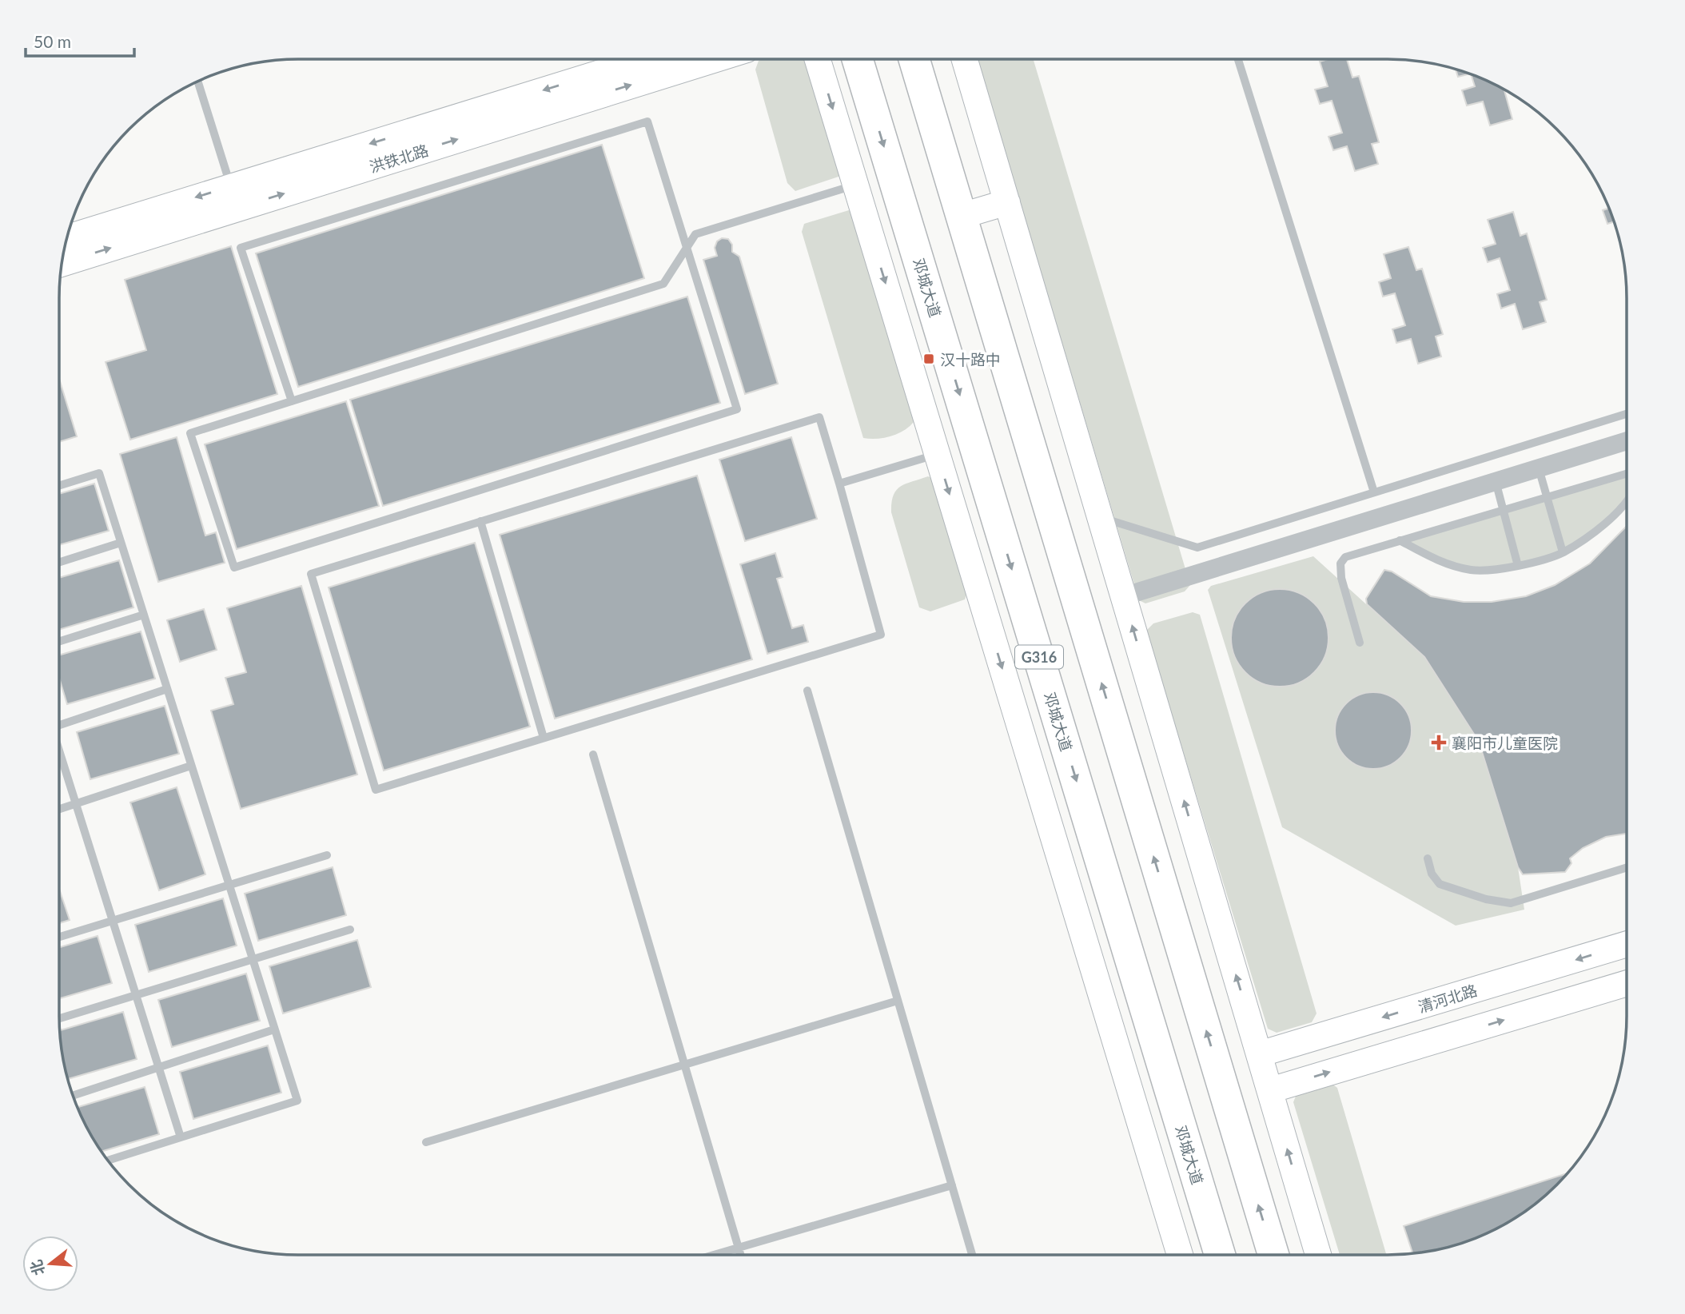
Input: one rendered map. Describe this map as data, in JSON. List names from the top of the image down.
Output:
{
  "streets": {
    "highway": ["邓城大道", "G316"],
    "street": ["洪铁北路", "清河北路"]
  },
  "places": {
    "transit": ["汉十路中"],
    "health": ["襄阳市儿童医院"]
  },
  "scale_bar": "50 m",
  "north": "left"
}
